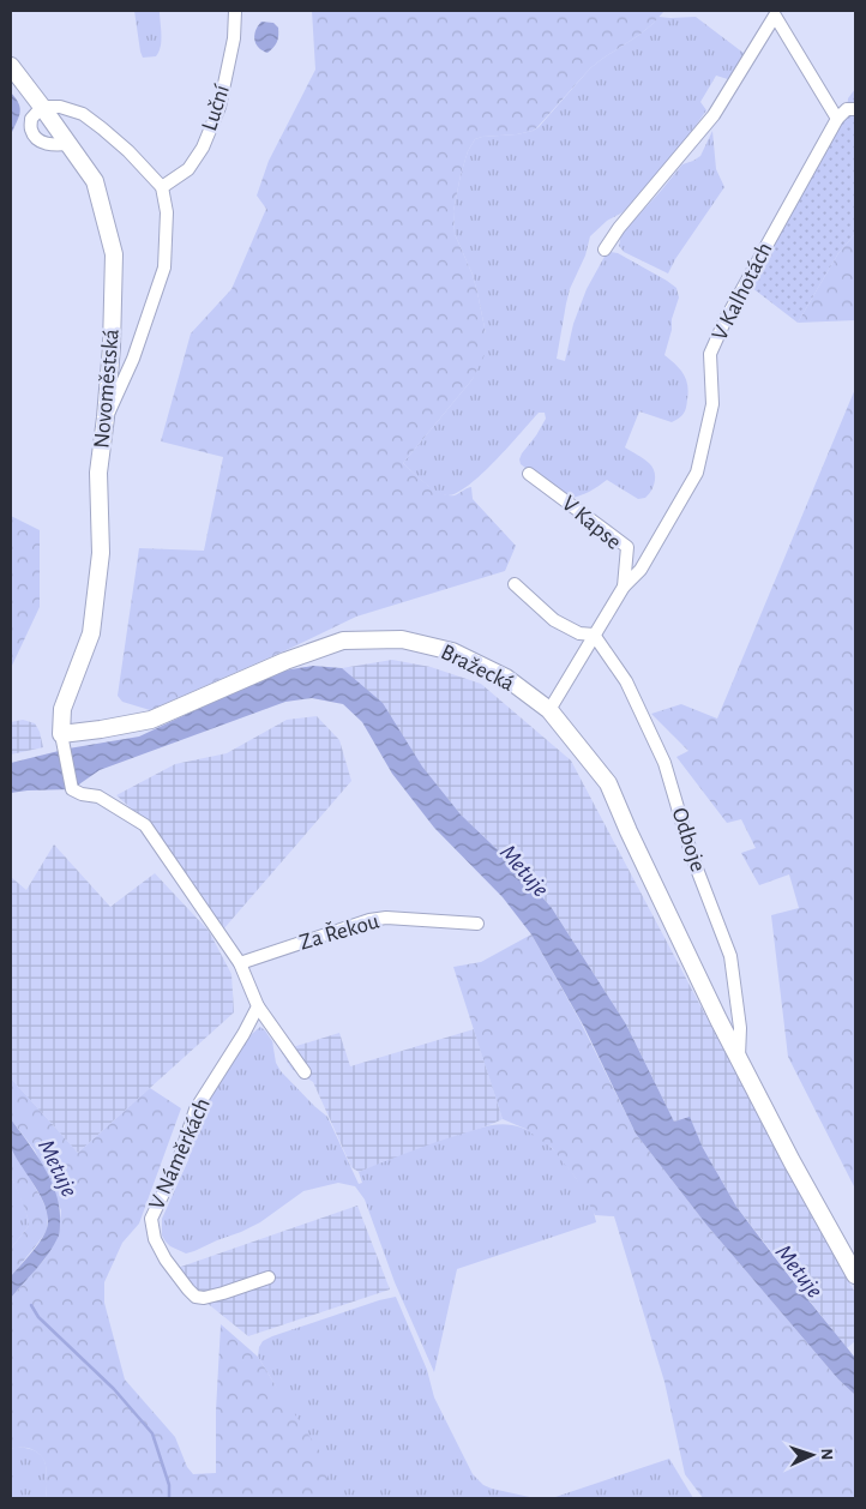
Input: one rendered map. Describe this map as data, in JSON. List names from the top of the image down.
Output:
{
  "streets": {
    "street": [
      "Luční",
      "V Kalhotách",
      "Novoměstská",
      "V Kapse",
      "Bražecká",
      "Odboje",
      "Za Řekou",
      "V Náměrkách"
    ]
  },
  "crossings": [
    ["V Kalhotách", "V Kapse"],
    ["V Kalhotách", "Bražecká"],
    ["V Kalhotách", "Odboje"],
    ["Novoměstská", "Bražecká"],
    ["Bražecká", "Odboje"]
  ],
  "water": ["Metuje"],
  "north": "right"
}
